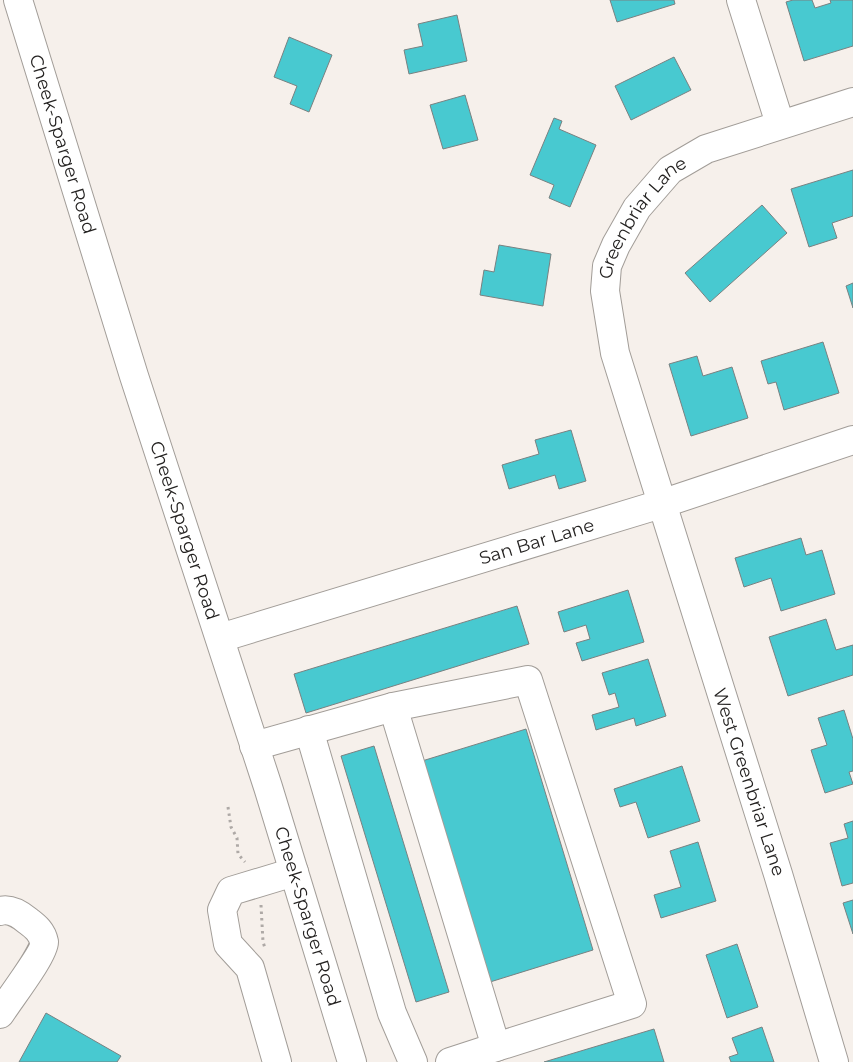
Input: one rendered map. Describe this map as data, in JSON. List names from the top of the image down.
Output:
{
  "streets": {
    "street": [
      "Cheek-Sparger Road",
      "Greenbriar Lane",
      "San Bar Lane",
      "West Greenbriar Lane"
    ]
  },
  "crossings": [
    ["Cheek-Sparger Road", "San Bar Lane"],
    ["Greenbriar Lane", "San Bar Lane"],
    ["Greenbriar Lane", "West Greenbriar Lane"],
    ["San Bar Lane", "West Greenbriar Lane"]
  ]
}
